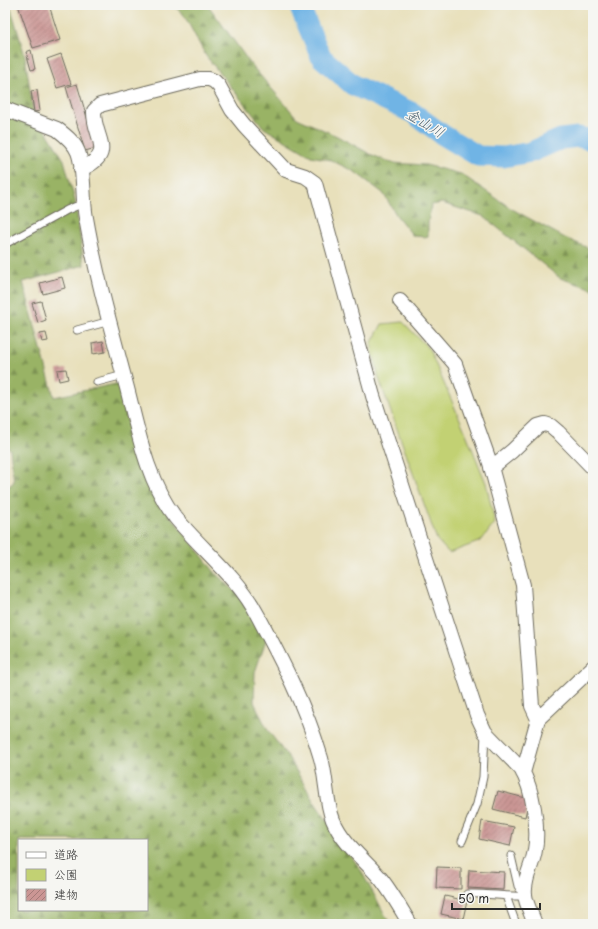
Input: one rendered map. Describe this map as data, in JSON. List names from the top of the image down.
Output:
{
  "water": ["金山川"],
  "legend": ["道路", "公園", "建物"],
  "scale_bar": "50 m"
}
